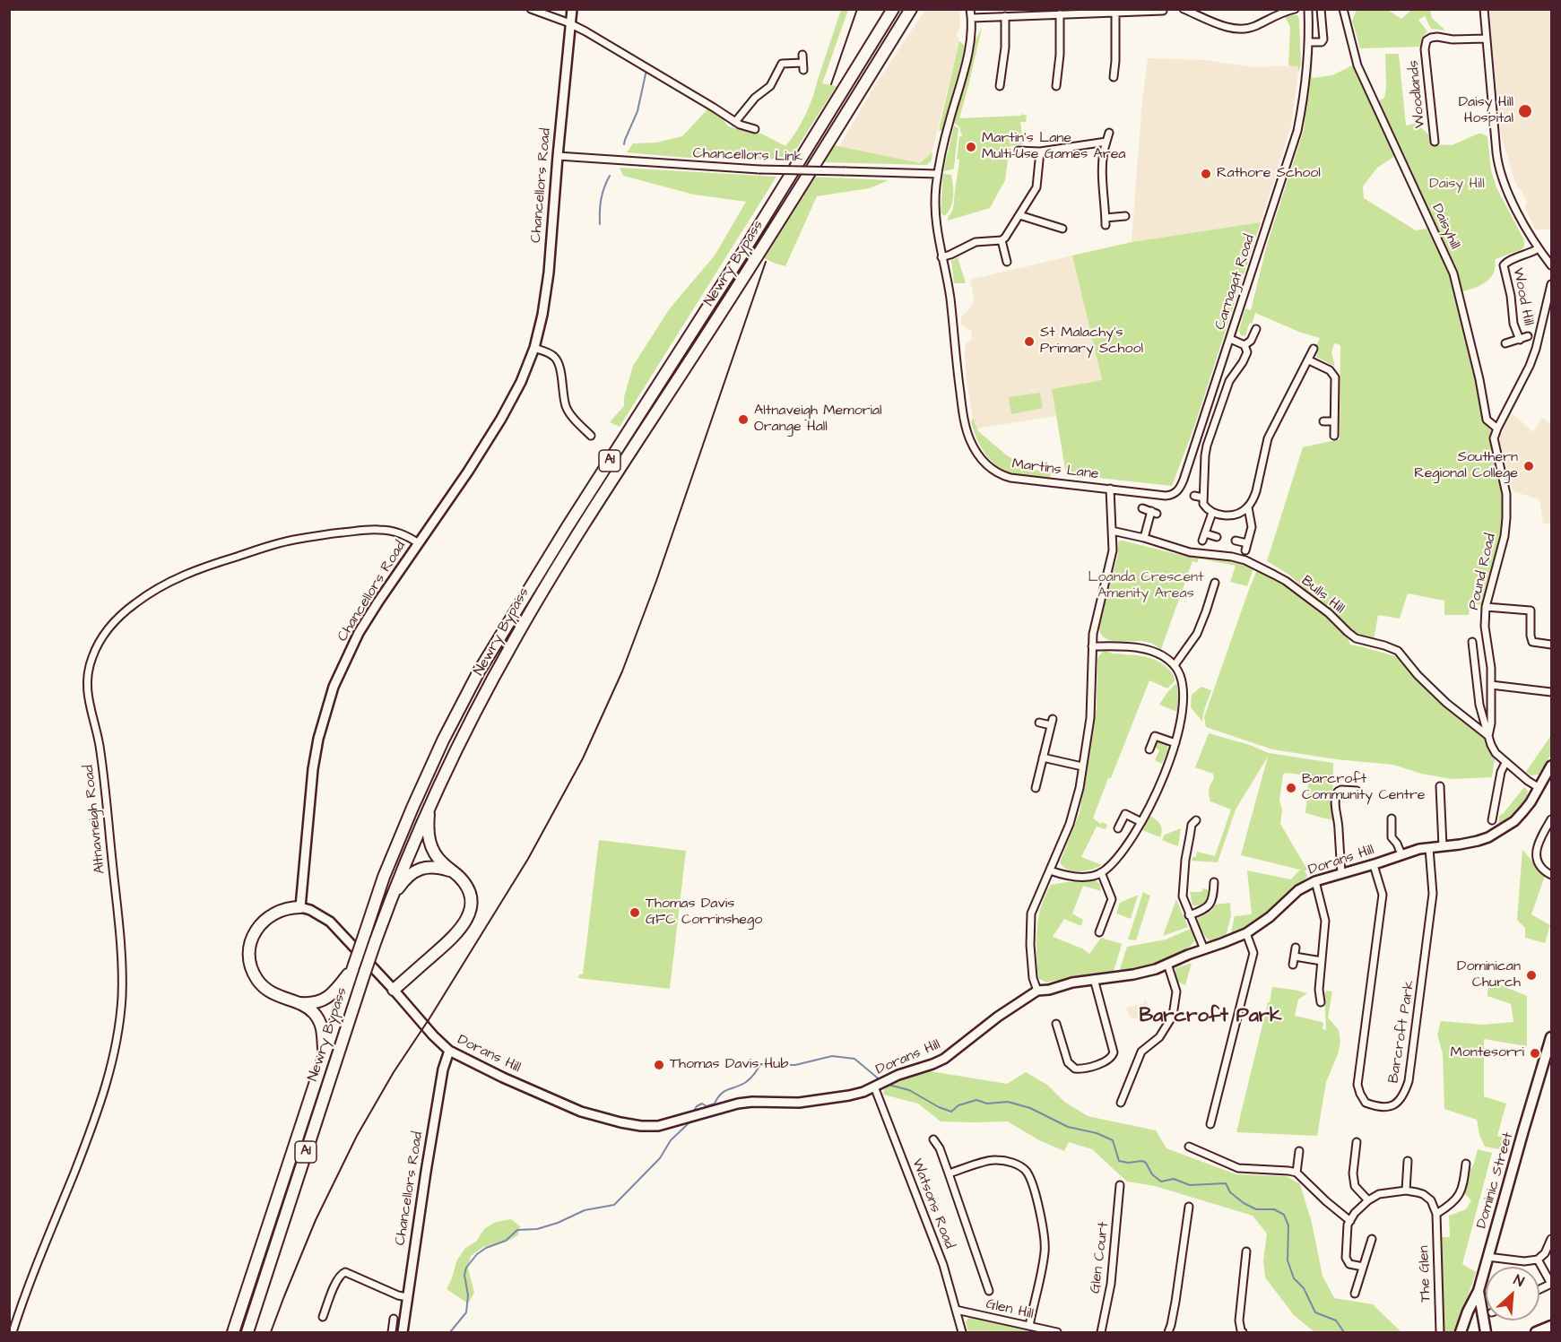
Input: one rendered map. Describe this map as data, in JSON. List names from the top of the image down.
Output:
{
  "streets": {
    "highway": ["Newry Bypass", "A1"],
    "main road": ["Dominic Street"],
    "street": [
      "Woodlands",
      "Chancellors Link",
      "Chancellors Road",
      "Daisyhill",
      "Carnagat Road",
      "Wood Hill",
      "Martins Lane",
      "Pound Road",
      "Bulls Hill",
      "Altnavneigh Road",
      "Dorans Hill",
      "Barcroft Park",
      "Watsons Road",
      "Glen Court",
      "The Glen",
      "Glen Hill"
    ]
  },
  "crossings": [
    ["Chancellors Link", "Chancellors Road"],
    ["Chancellors Link", "Martins Lane"],
    ["Chancellors Road", "Altnavneigh Road"],
    ["Chancellors Road", "Dorans Hill"],
    ["Daisyhill", "Pound Road"],
    ["Carnagat Road", "Martins Lane"],
    ["Martins Lane", "Bulls Hill"],
    ["Martins Lane", "Dorans Hill"],
    ["Pound Road", "Bulls Hill"],
    ["Dorans Hill", "Barcroft Park"],
    ["Dorans Hill", "Watsons Road"],
    ["Watsons Road", "Glen Hill"]
  ],
  "districts": ["Barcroft Park"],
  "parks": ["Daisy Hill", "Loanda Crescent Amenity Areas"],
  "places": [
    "Daisy Hill Hospital",
    "Martin's Lane Multi-Use Games Area",
    "Rathore School",
    "St Malachy's Primary School",
    "Altnaveigh Memorial Orange Hall",
    "Southern Regional College",
    "Barcroft Community Centre",
    "Thomas Davis GFC Corrinshego",
    "Dominican Church",
    "Montesorri",
    "Thomas Davis Hub"
  ],
  "north": "top right"
}
